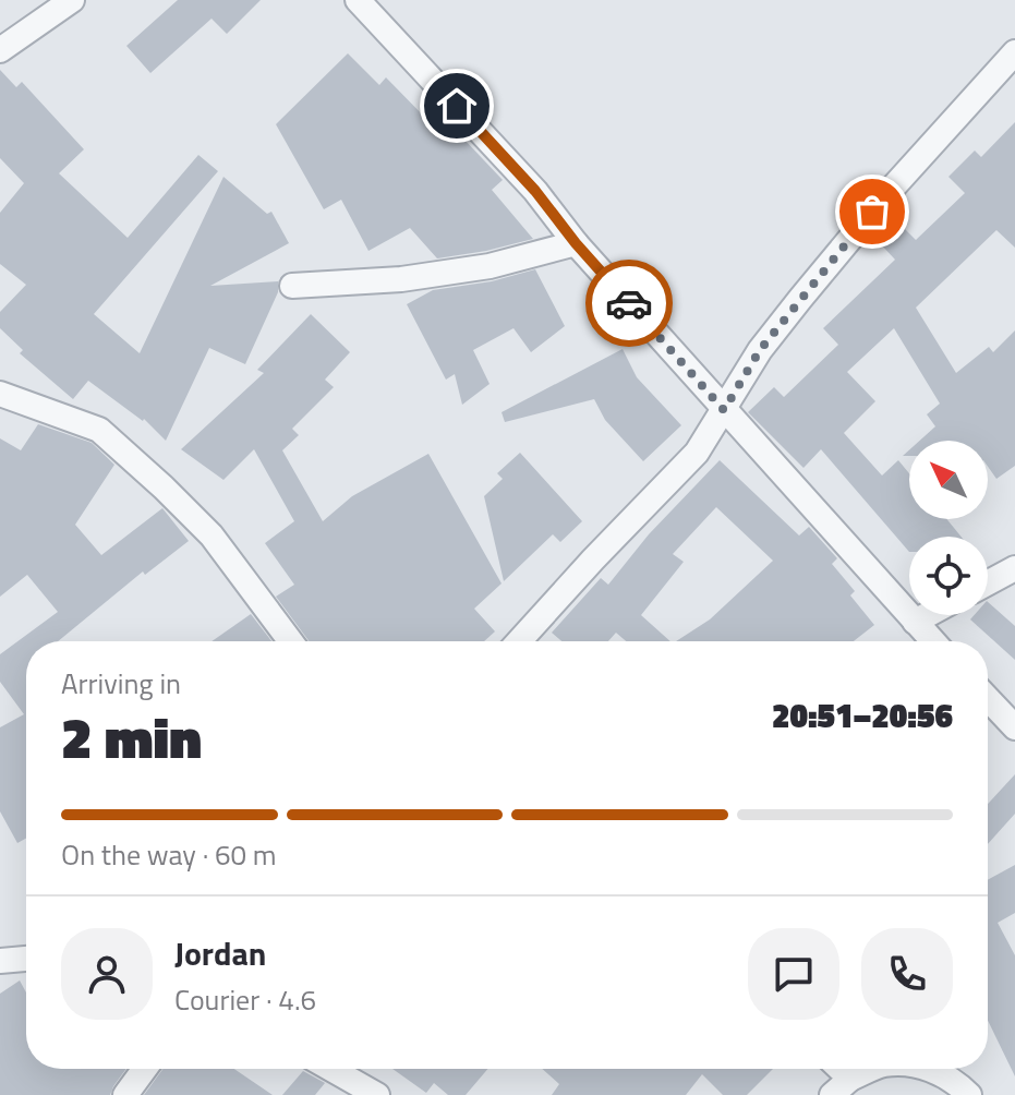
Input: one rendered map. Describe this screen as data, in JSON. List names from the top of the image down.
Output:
{
  "north": "top left",
  "page": {
    "heading": ["2 min", "Arriving in", "20:51–20:56"],
    "panel": ["Jordan", "Courier · 4.6"],
    "bar": "On the way · 60 m"
  }
}
